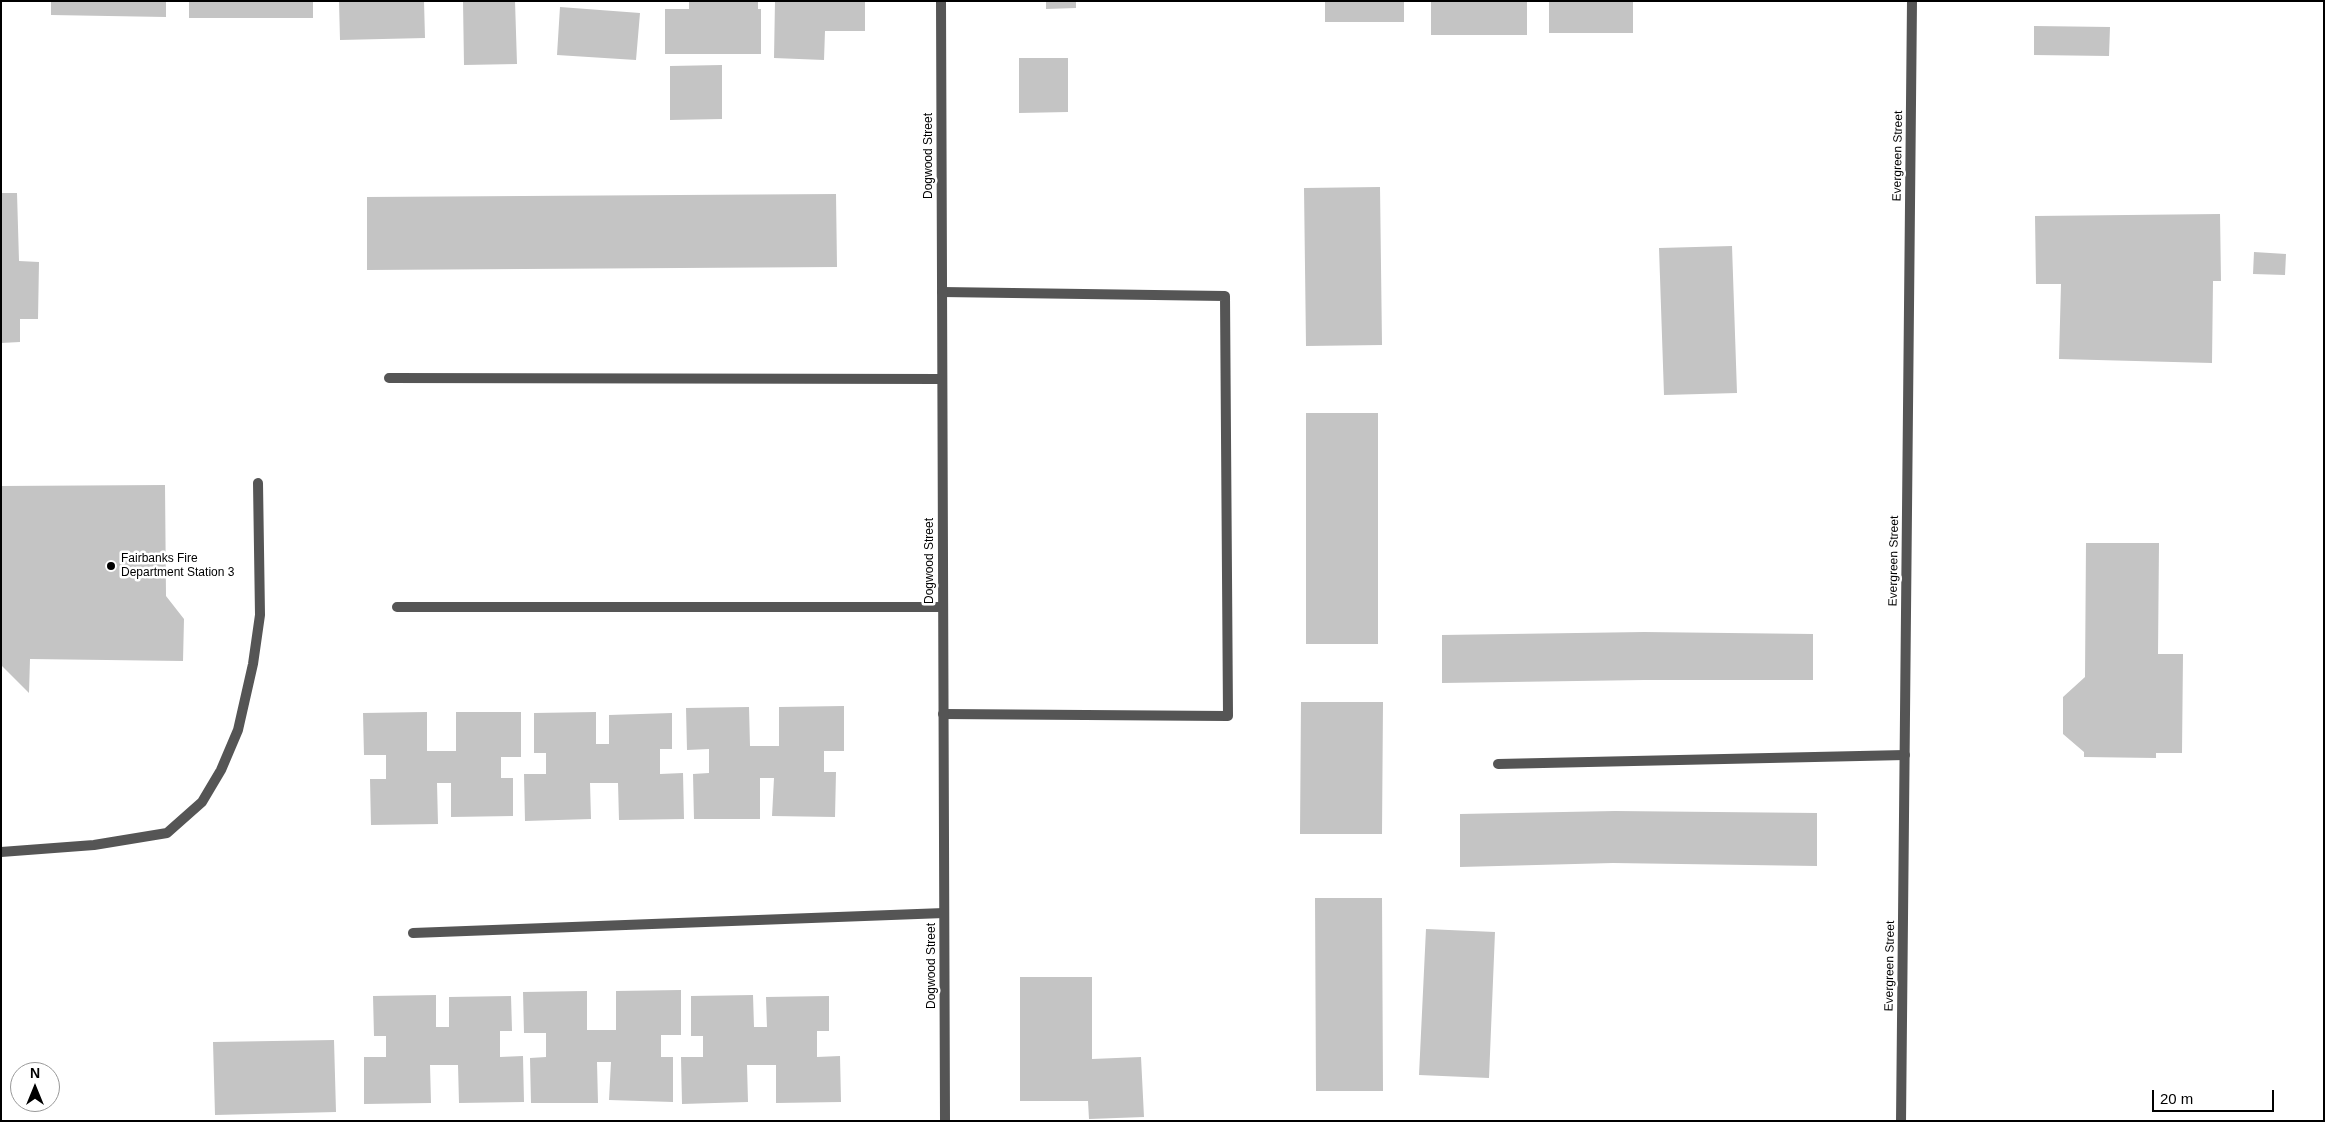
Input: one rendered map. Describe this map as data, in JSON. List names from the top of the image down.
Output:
{
  "streets": {
    "street": ["Dogwood Street", "Evergreen Street"]
  },
  "places": ["Fairbanks Fire Department Station 3"],
  "scale_bar": "20 m",
  "north": "top"
}
